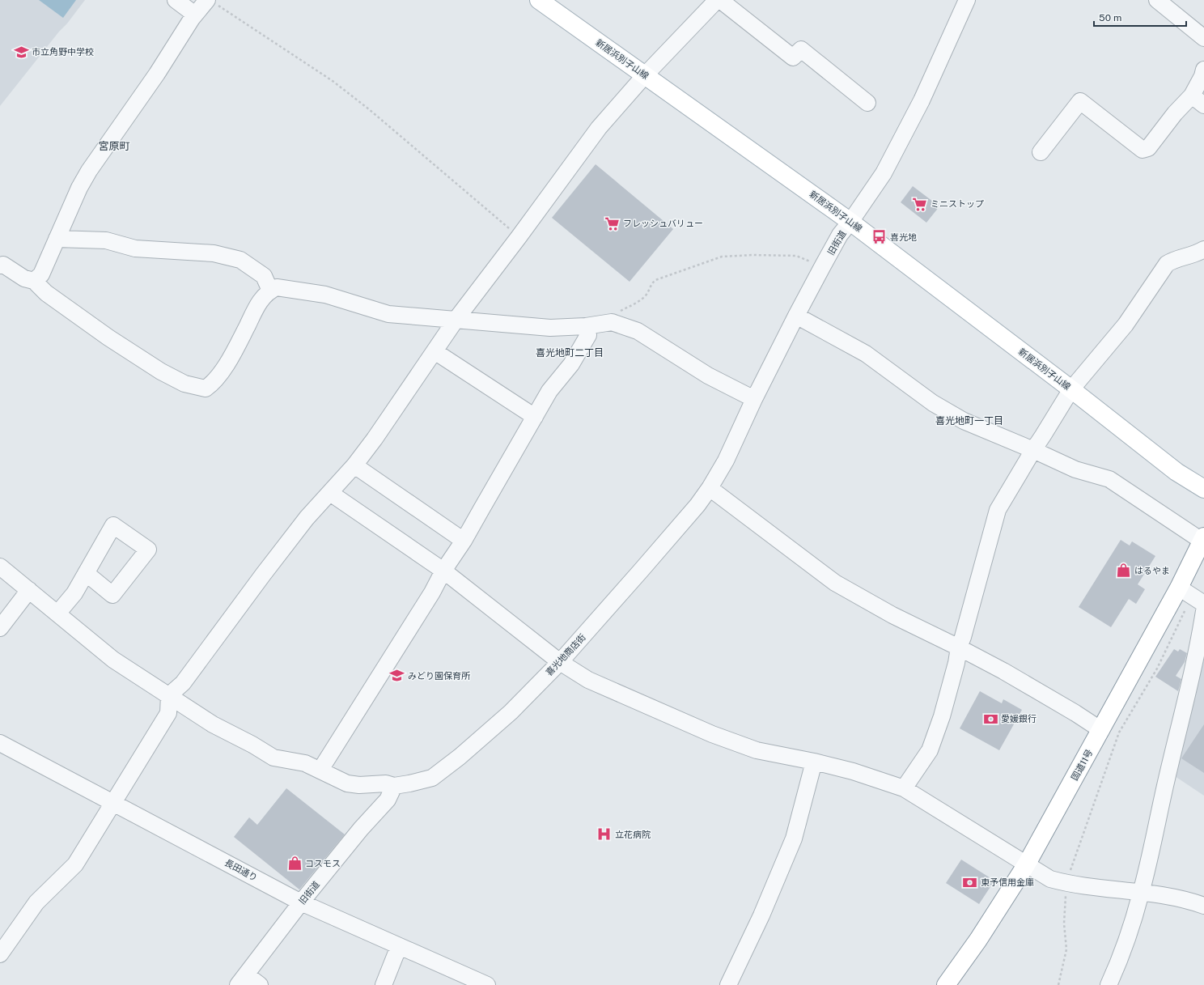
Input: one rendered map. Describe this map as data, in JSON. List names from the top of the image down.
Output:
{
  "streets": {
    "main road": ["新居浜別子山線", "国道11号"],
    "street": ["旧街道", "喜光地商店街", "長田通り"]
  },
  "crossings": [
    ["新居浜別子山線", "旧街道"],
    ["旧街道", "喜光地商店街"],
    ["旧街道", "長田通り"]
  ],
  "districts": ["宮原町", "喜光地町二丁目", "喜光地町一丁目"],
  "places": {
    "school or university": ["市立角野中学校", "みどり園保育所"],
    "supermarket": ["ミニストップ", "フレッシュバリュー"],
    "bus stop": ["喜光地"],
    "shop": ["はるやま", "コスモス"],
    "bank": ["愛媛銀行", "東予信用金庫"],
    "hospital": ["立花病院"]
  },
  "scale_bar": "50 m"
}
